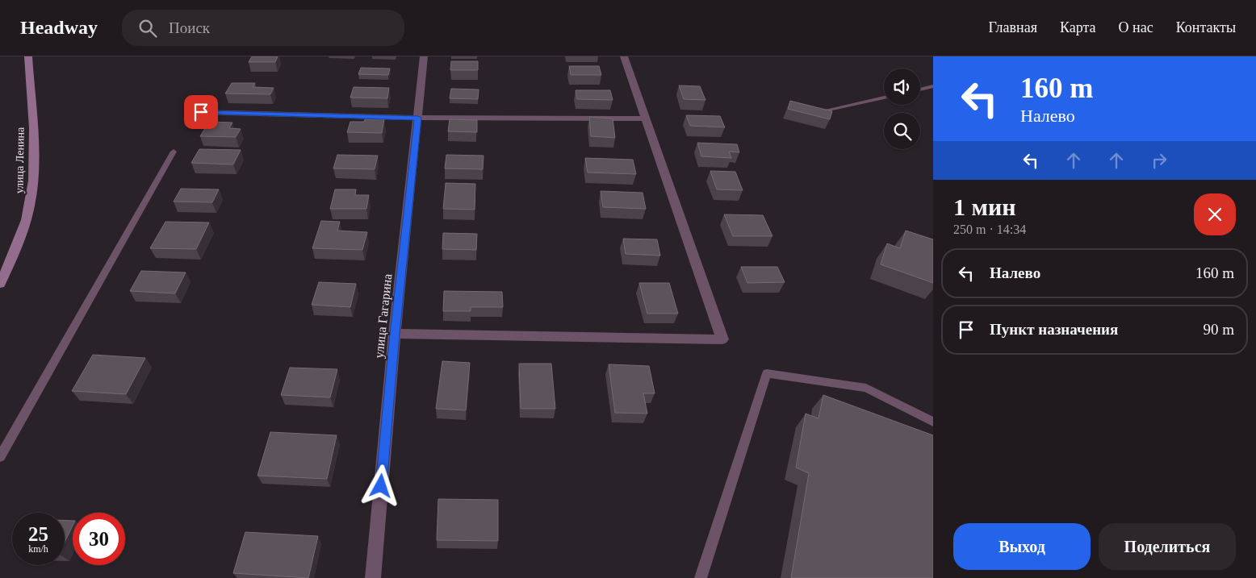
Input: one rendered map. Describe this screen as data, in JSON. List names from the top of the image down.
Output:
{
  "streets": {
    "main road": ["улица Ленина"],
    "street": ["улица Гагарина"]
  },
  "page": {
    "header": "Headway",
    "search": "Поиск",
    "nav": [
      "Главная",
      "Карта",
      "О нас",
      "Контакты"
    ],
    "turn": ["160 m", "Налево"],
    "heading": ["1 мин", "250 m · 14:34"],
    "list": [
      {
        "name": "Налево",
        "value": "160 m"
      },
      {
        "name": "Пункт назначения",
        "value": "90 m"
      }
    ],
    "speed": "25 km/h",
    "limit": "30",
    "buttons": ["Выход", "Поделиться"]
  }
}
